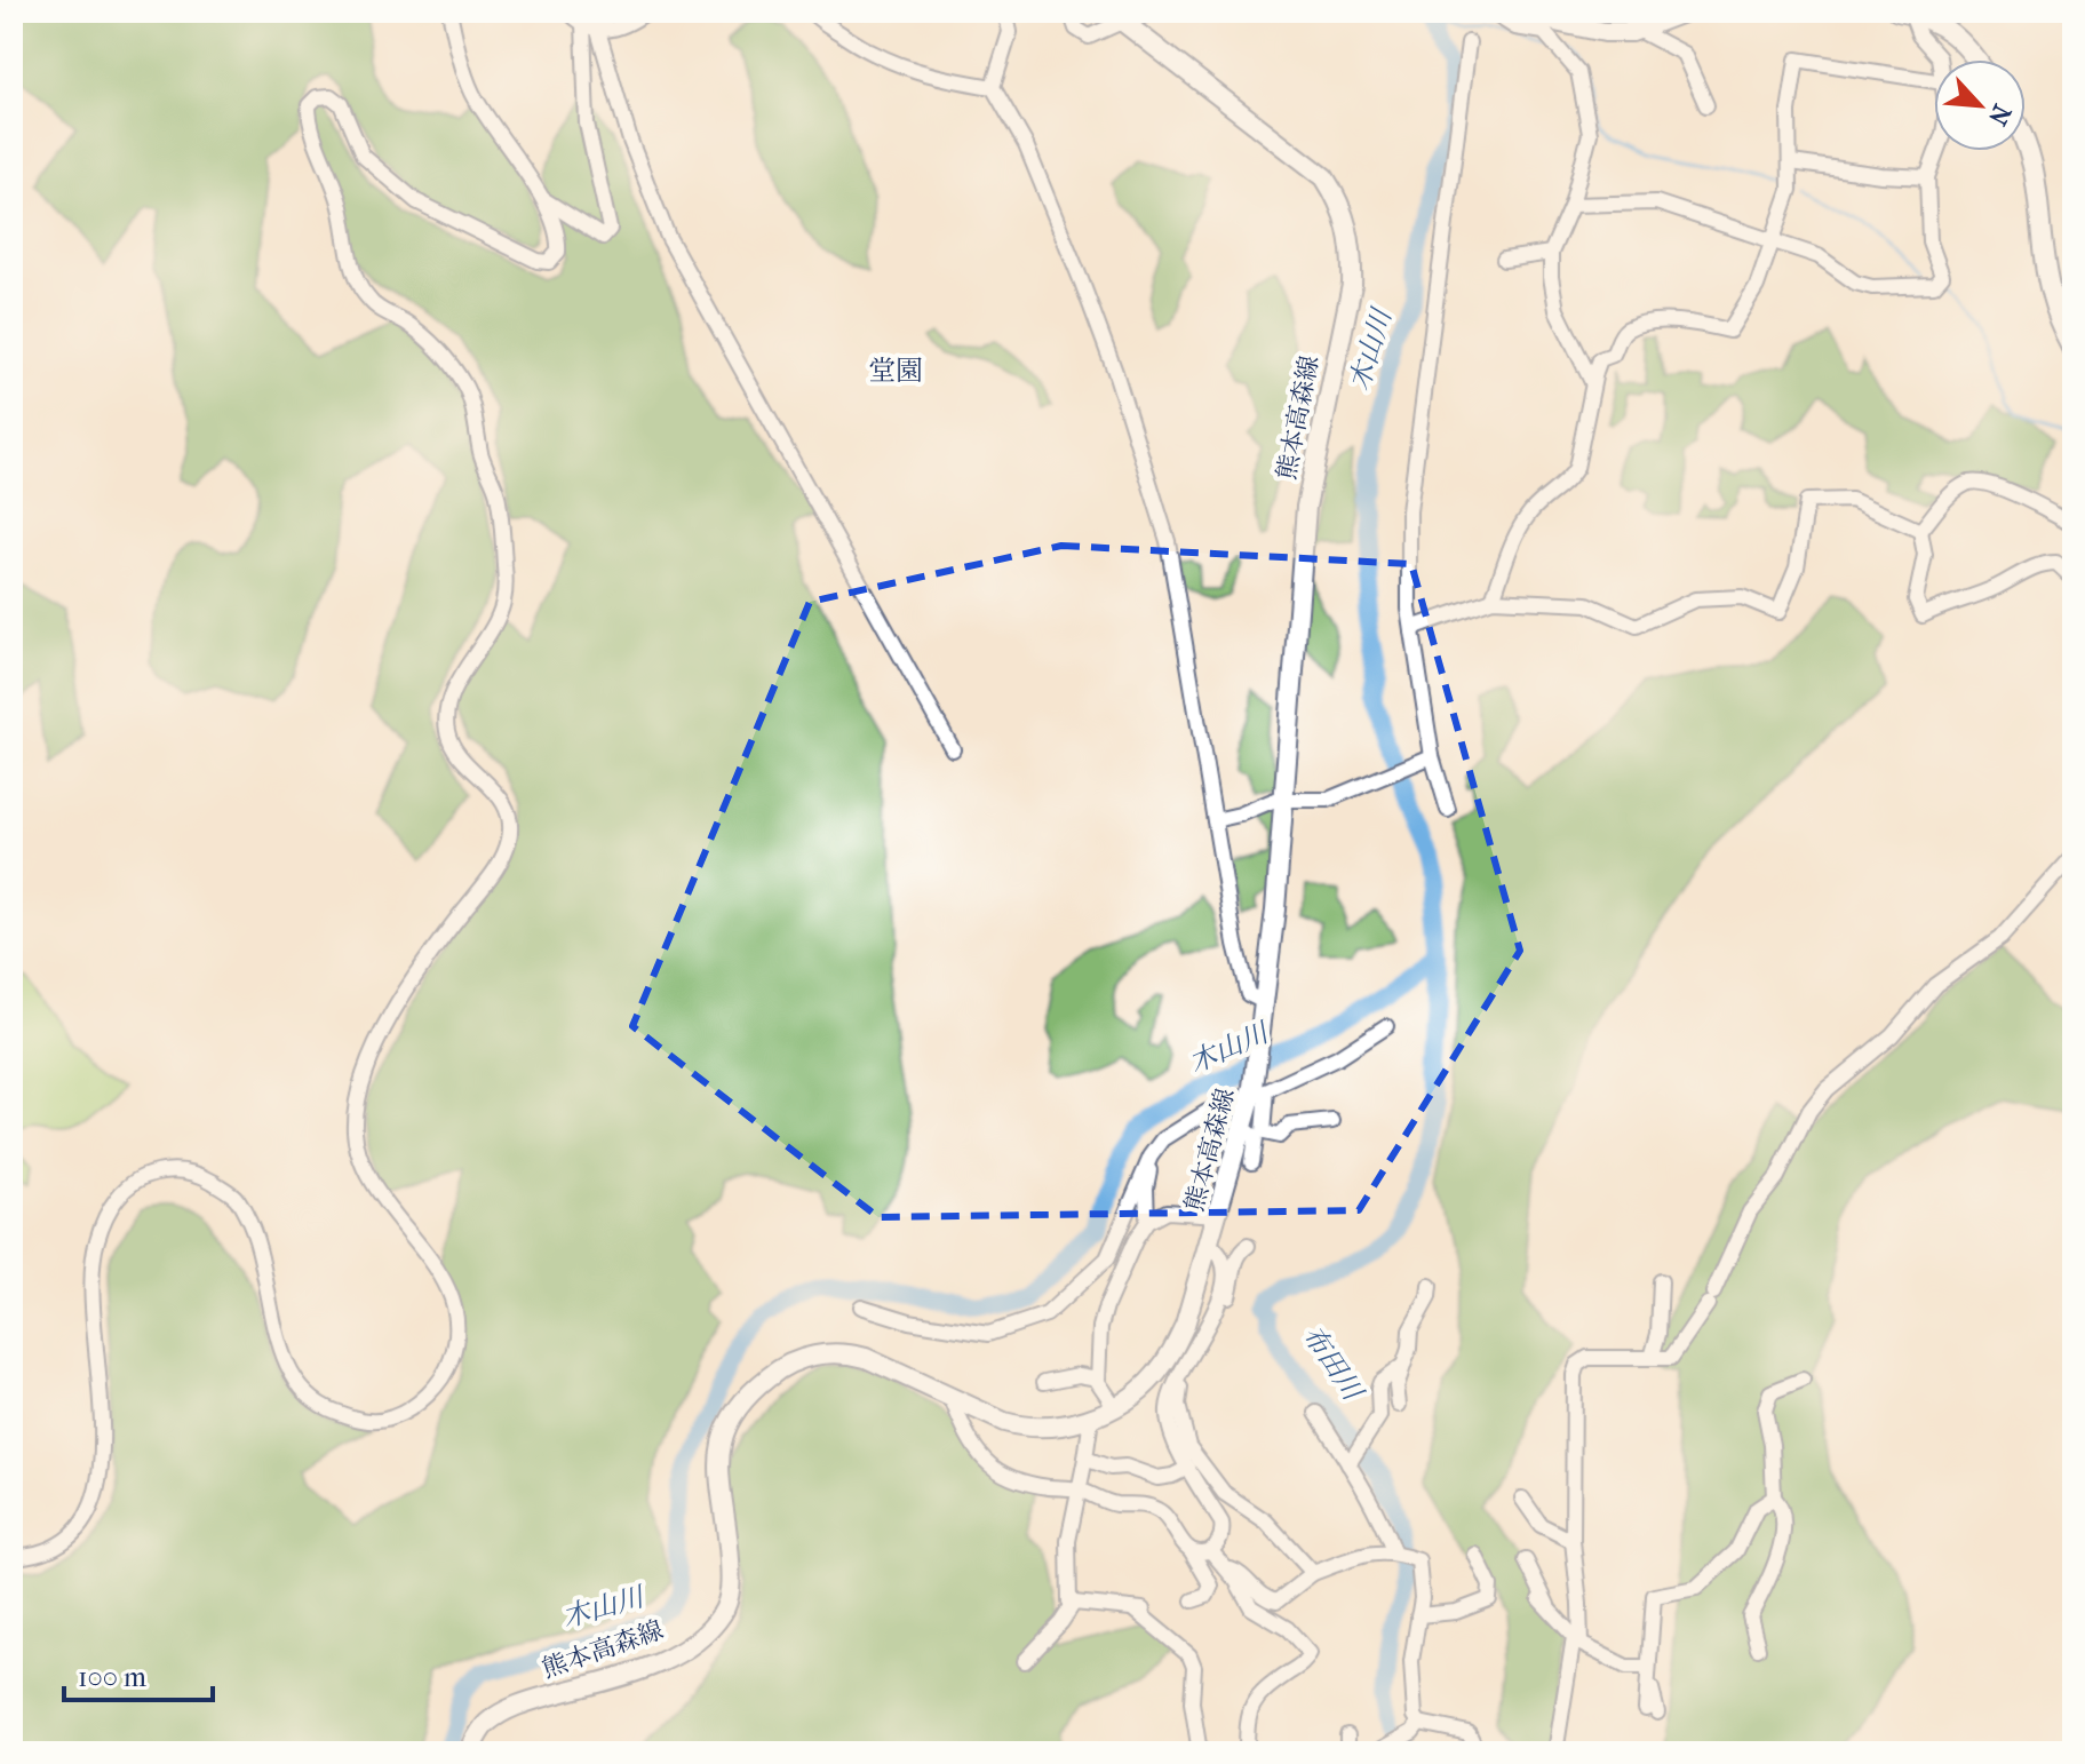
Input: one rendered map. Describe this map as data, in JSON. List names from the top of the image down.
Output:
{
  "streets": {
    "main road": ["熊本高森線"]
  },
  "districts": ["堂園"],
  "water": ["木山川", "布田川"],
  "scale_bar": "100 m",
  "north": "bottom right"
}
